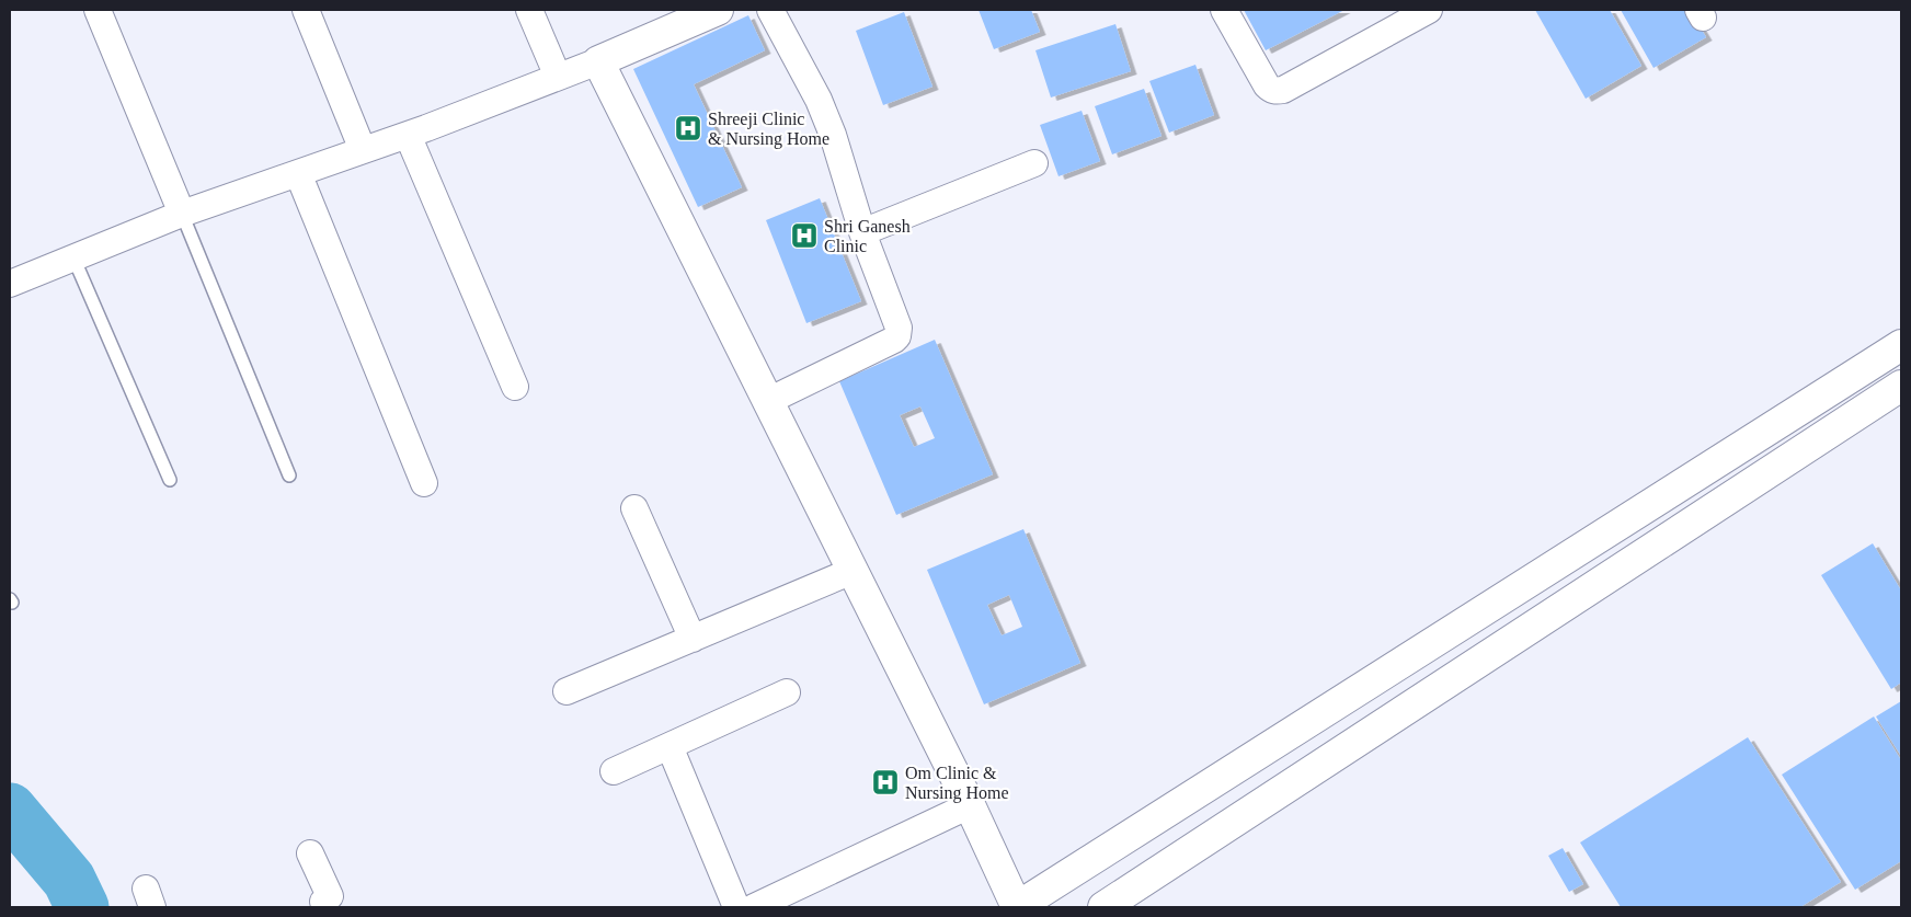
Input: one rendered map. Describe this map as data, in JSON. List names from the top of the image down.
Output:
{
  "places": {
    "hospital": ["Shreeji Clinic & Nursing Home", "Shri Ganesh Clinic", "Om Clinic & Nursing Home"]
  }
}
